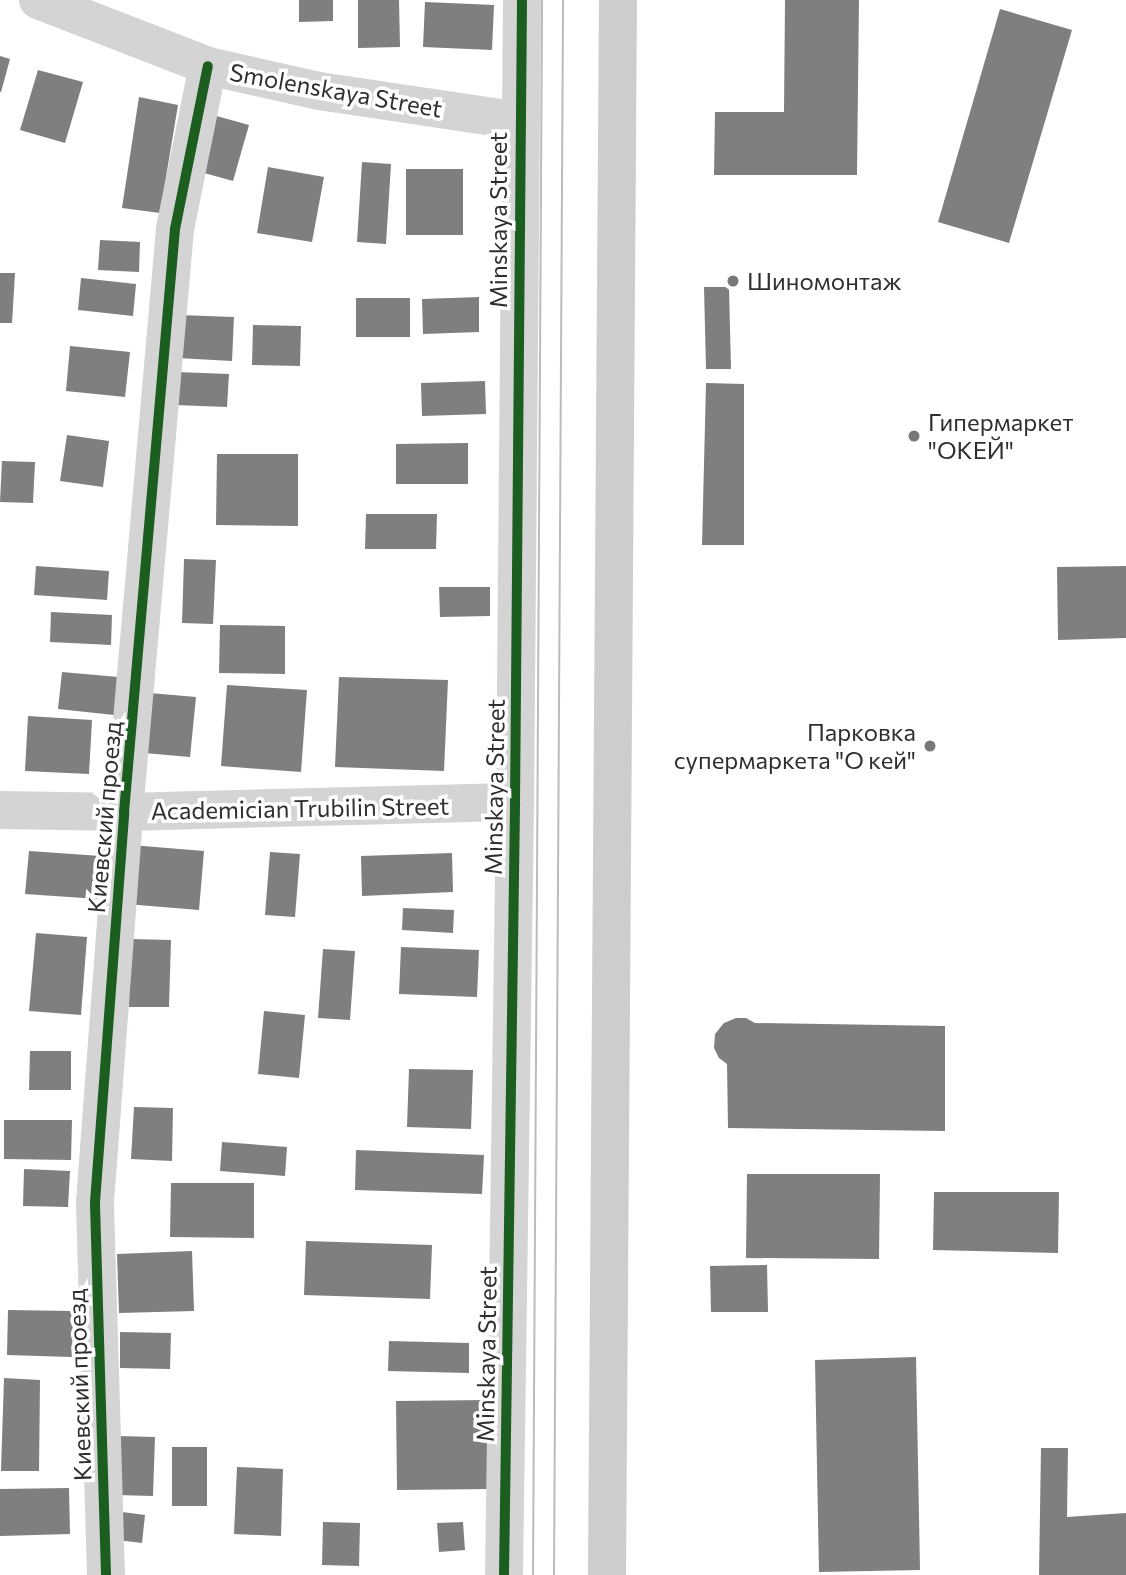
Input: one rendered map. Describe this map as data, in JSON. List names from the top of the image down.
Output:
{
  "streets": {
    "street": [
      "Smolenskaya Street",
      "Minskaya Street",
      "Academician Trubilin Street",
      "Киевский проезд"
    ]
  },
  "crossings": [
    ["Smolenskaya Street", "Minskaya Street"],
    ["Smolenskaya Street", "Киевский проезд"],
    ["Minskaya Street", "Academician Trubilin Street"],
    ["Academician Trubilin Street", "Киевский проезд"]
  ],
  "places": ["Шиномонтаж", "Гипермаркет \"ОКЕЙ\"", "Парковка супермаркета \"О кей\""]
}
